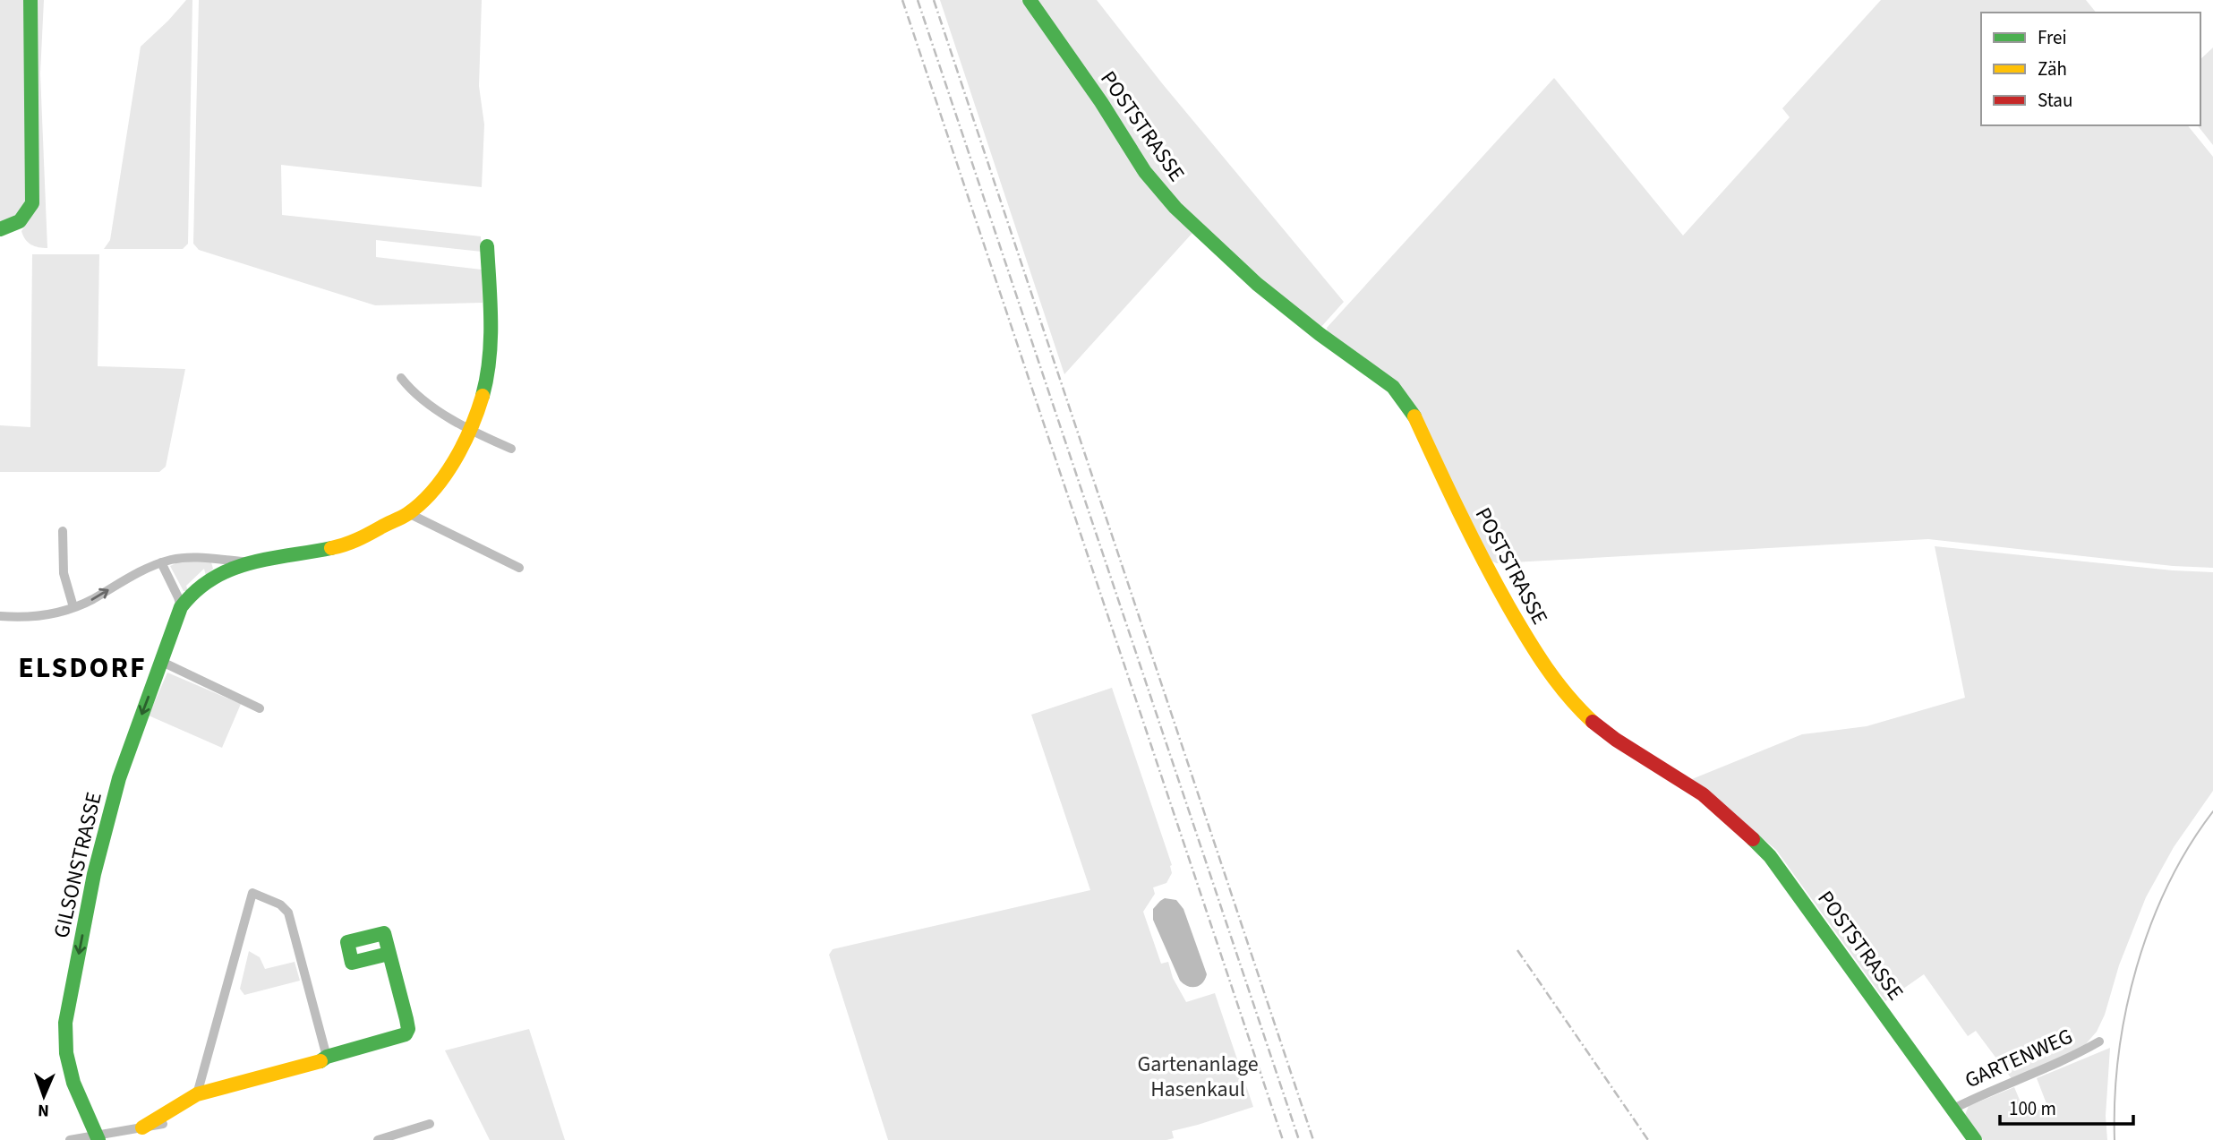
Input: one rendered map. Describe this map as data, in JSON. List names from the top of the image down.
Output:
{
  "streets": {
    "street": ["POSTSTRASSE", "GILSONSTRASSE", "GARTENWEG"]
  },
  "crossings": [
    ["POSTSTRASSE", "GARTENWEG"]
  ],
  "districts": ["ELSDORF"],
  "parks": ["Gartenanlage Hasenkaul"],
  "legend": ["Frei", "Zäh", "Stau"],
  "scale_bar": "100 m",
  "north": "bottom"
}
